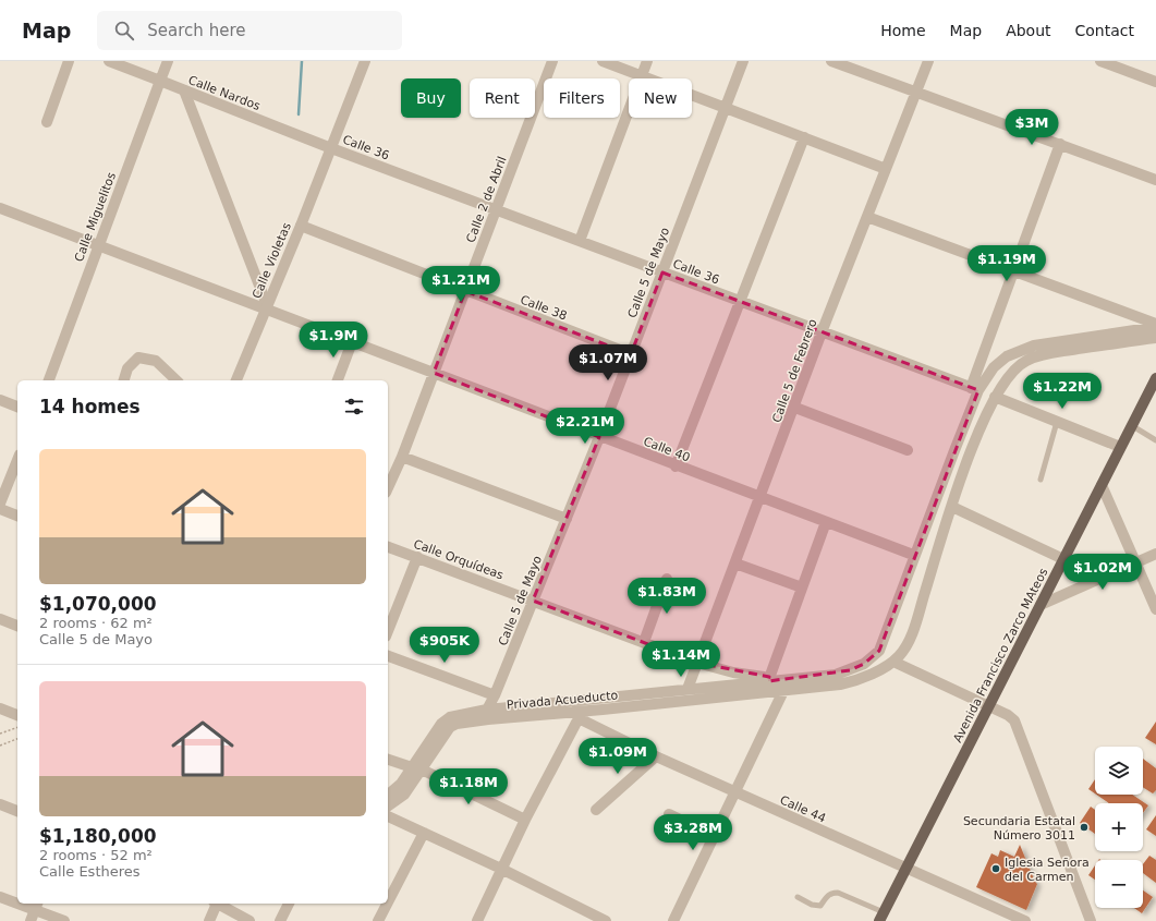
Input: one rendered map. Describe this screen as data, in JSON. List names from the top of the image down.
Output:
{
  "streets": {
    "main road": ["Avenida Francisco Zarco MAteos"],
    "street": [
      "Calle Nardos",
      "Calle 36",
      "Calle 2 de Abril",
      "Calle Miguelitos",
      "Calle Violetas",
      "Calle 5 de Mayo",
      "Calle 38",
      "Calle 5 de Febrero",
      "Calle 40",
      "Calle Orquídeas",
      "Privada Acueducto",
      "Calle 44"
    ]
  },
  "crossings": [
    ["Calle Nardos", "Calle 36"],
    ["Calle Nardos", "Calle Miguelitos"],
    ["Calle Nardos", "Calle Violetas"],
    ["Calle 36", "Calle 2 de Abril"],
    ["Calle 36", "Calle Violetas"],
    ["Calle 36", "Calle 5 de Mayo"],
    ["Calle 36", "Calle 5 de Febrero"],
    ["Calle 2 de Abril", "Calle 38"],
    ["Calle 2 de Abril", "Calle 40"],
    ["Calle Miguelitos", "Calle 40"],
    ["Calle Violetas", "Calle 38"],
    ["Calle Violetas", "Calle 40"],
    ["Calle 5 de Mayo", "Calle 38"],
    ["Calle 5 de Mayo", "Calle 40"],
    ["Calle 5 de Mayo", "Calle Orquídeas"],
    ["Calle 5 de Mayo", "Privada Acueducto"],
    ["Calle 5 de Febrero", "Calle 40"],
    ["Calle 5 de Febrero", "Calle Orquídeas"],
    ["Calle 5 de Febrero", "Privada Acueducto"],
    ["Calle 40", "Privada Acueducto"],
    ["Calle Orquídeas", "Privada Acueducto"],
    ["Avenida Francisco Zarco MAteos", "Calle 44"],
    ["Privada Acueducto", "Calle 44"]
  ],
  "places": ["Secundaria Estatal Número 3011", "Iglesia Señora del Carmen"],
  "page": {
    "header": "Map",
    "search": "Search here",
    "nav": [
      "Home",
      "Map",
      "About",
      "Contact"
    ],
    "chip": [
      "Buy",
      "Rent",
      "Filters",
      "New"
    ],
    "price": [
      "$3M",
      "$1.19M",
      "$1.21M",
      "$1.9M",
      "$1.07M",
      "$1.22M",
      "$2.21M",
      "$1.02M",
      "$1.83M",
      "$905K",
      "$1.14M",
      "$1.09M",
      "$1.18M",
      "$3.28M"
    ],
    "heading": "14 homes",
    "list": [
      {
        "name": "$1,070,000",
        "note": "2 rooms · 62 m² · Calle 5 de Mayo"
      },
      {
        "name": "$1,180,000",
        "note": "2 rooms · 52 m² · Calle Estheres"
      }
    ],
    "map_buttons": ["+", "−"]
  }
}
